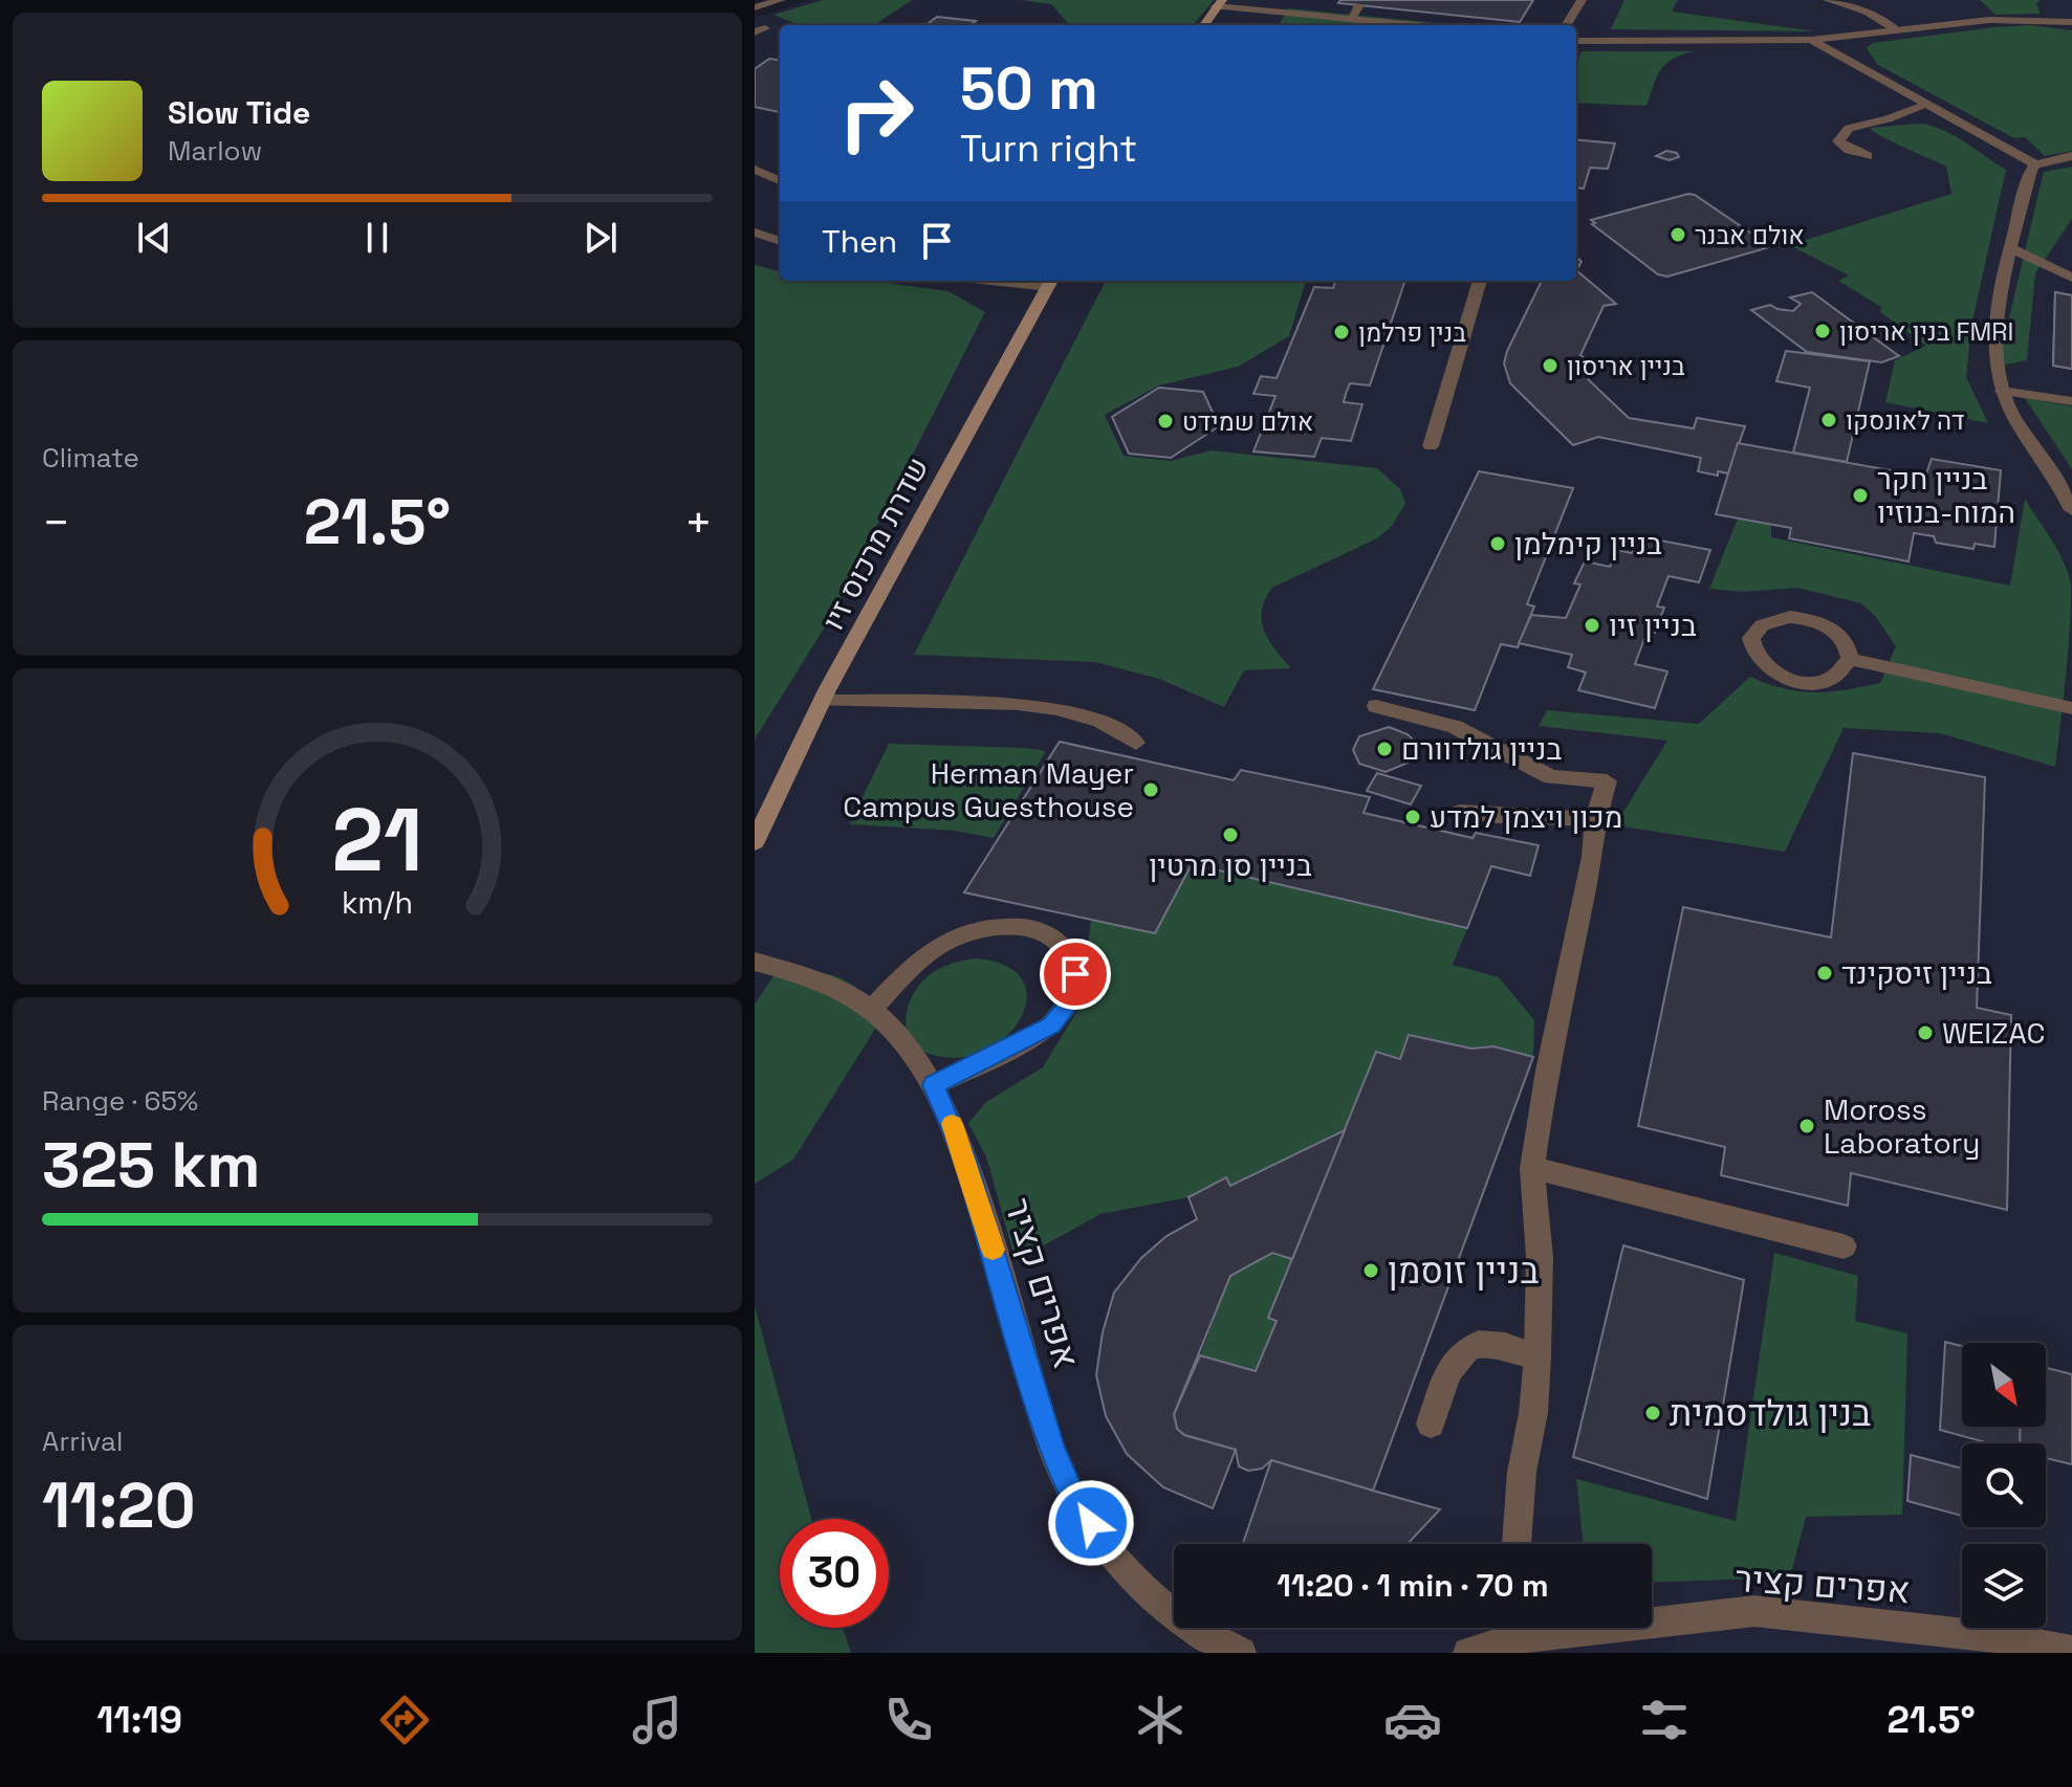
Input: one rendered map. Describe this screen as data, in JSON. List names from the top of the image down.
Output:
{
  "streets": {
    "street": ["שדרת מרכוס זיו", "אפרים קציר"]
  },
  "places": [
    "אולם אבנר",
    "בנין אריסון FMRI",
    "בנין פרלמן",
    "בניין אריסון",
    "דה לאונסקו",
    "אולם שמידט",
    "בניין חקר המוח-בנוזיו",
    "בניין קימלמן",
    "בניין זיו",
    "בניין גולדוורם",
    "Herman Mayer Campus Guesthouse",
    "מכון ויצמן למדע",
    "בניין סן מרטין",
    "בניין זיסקינד",
    "WEIZAC",
    "Moross Laboratory",
    "בניין זוסמן",
    "בנין גולדסמית"
  ],
  "north": "bottom right",
  "page": {
    "turn": ["50 m", "Turn right"],
    "song": ["Slow Tide", "Marlow"],
    "then": "Then",
    "tile": [
      "Climate",
      ["Range · 65%", "325 km"],
      ["Arrival", "11:20"]
    ],
    "heat": ["−", "21.5°", "+"],
    "limit": "30",
    "trip": "11:20 · 1 min · 70 m",
    "tabs": ["11:19", "21.5°"],
    "gauge": ["21", "km/h"]
  }
}
